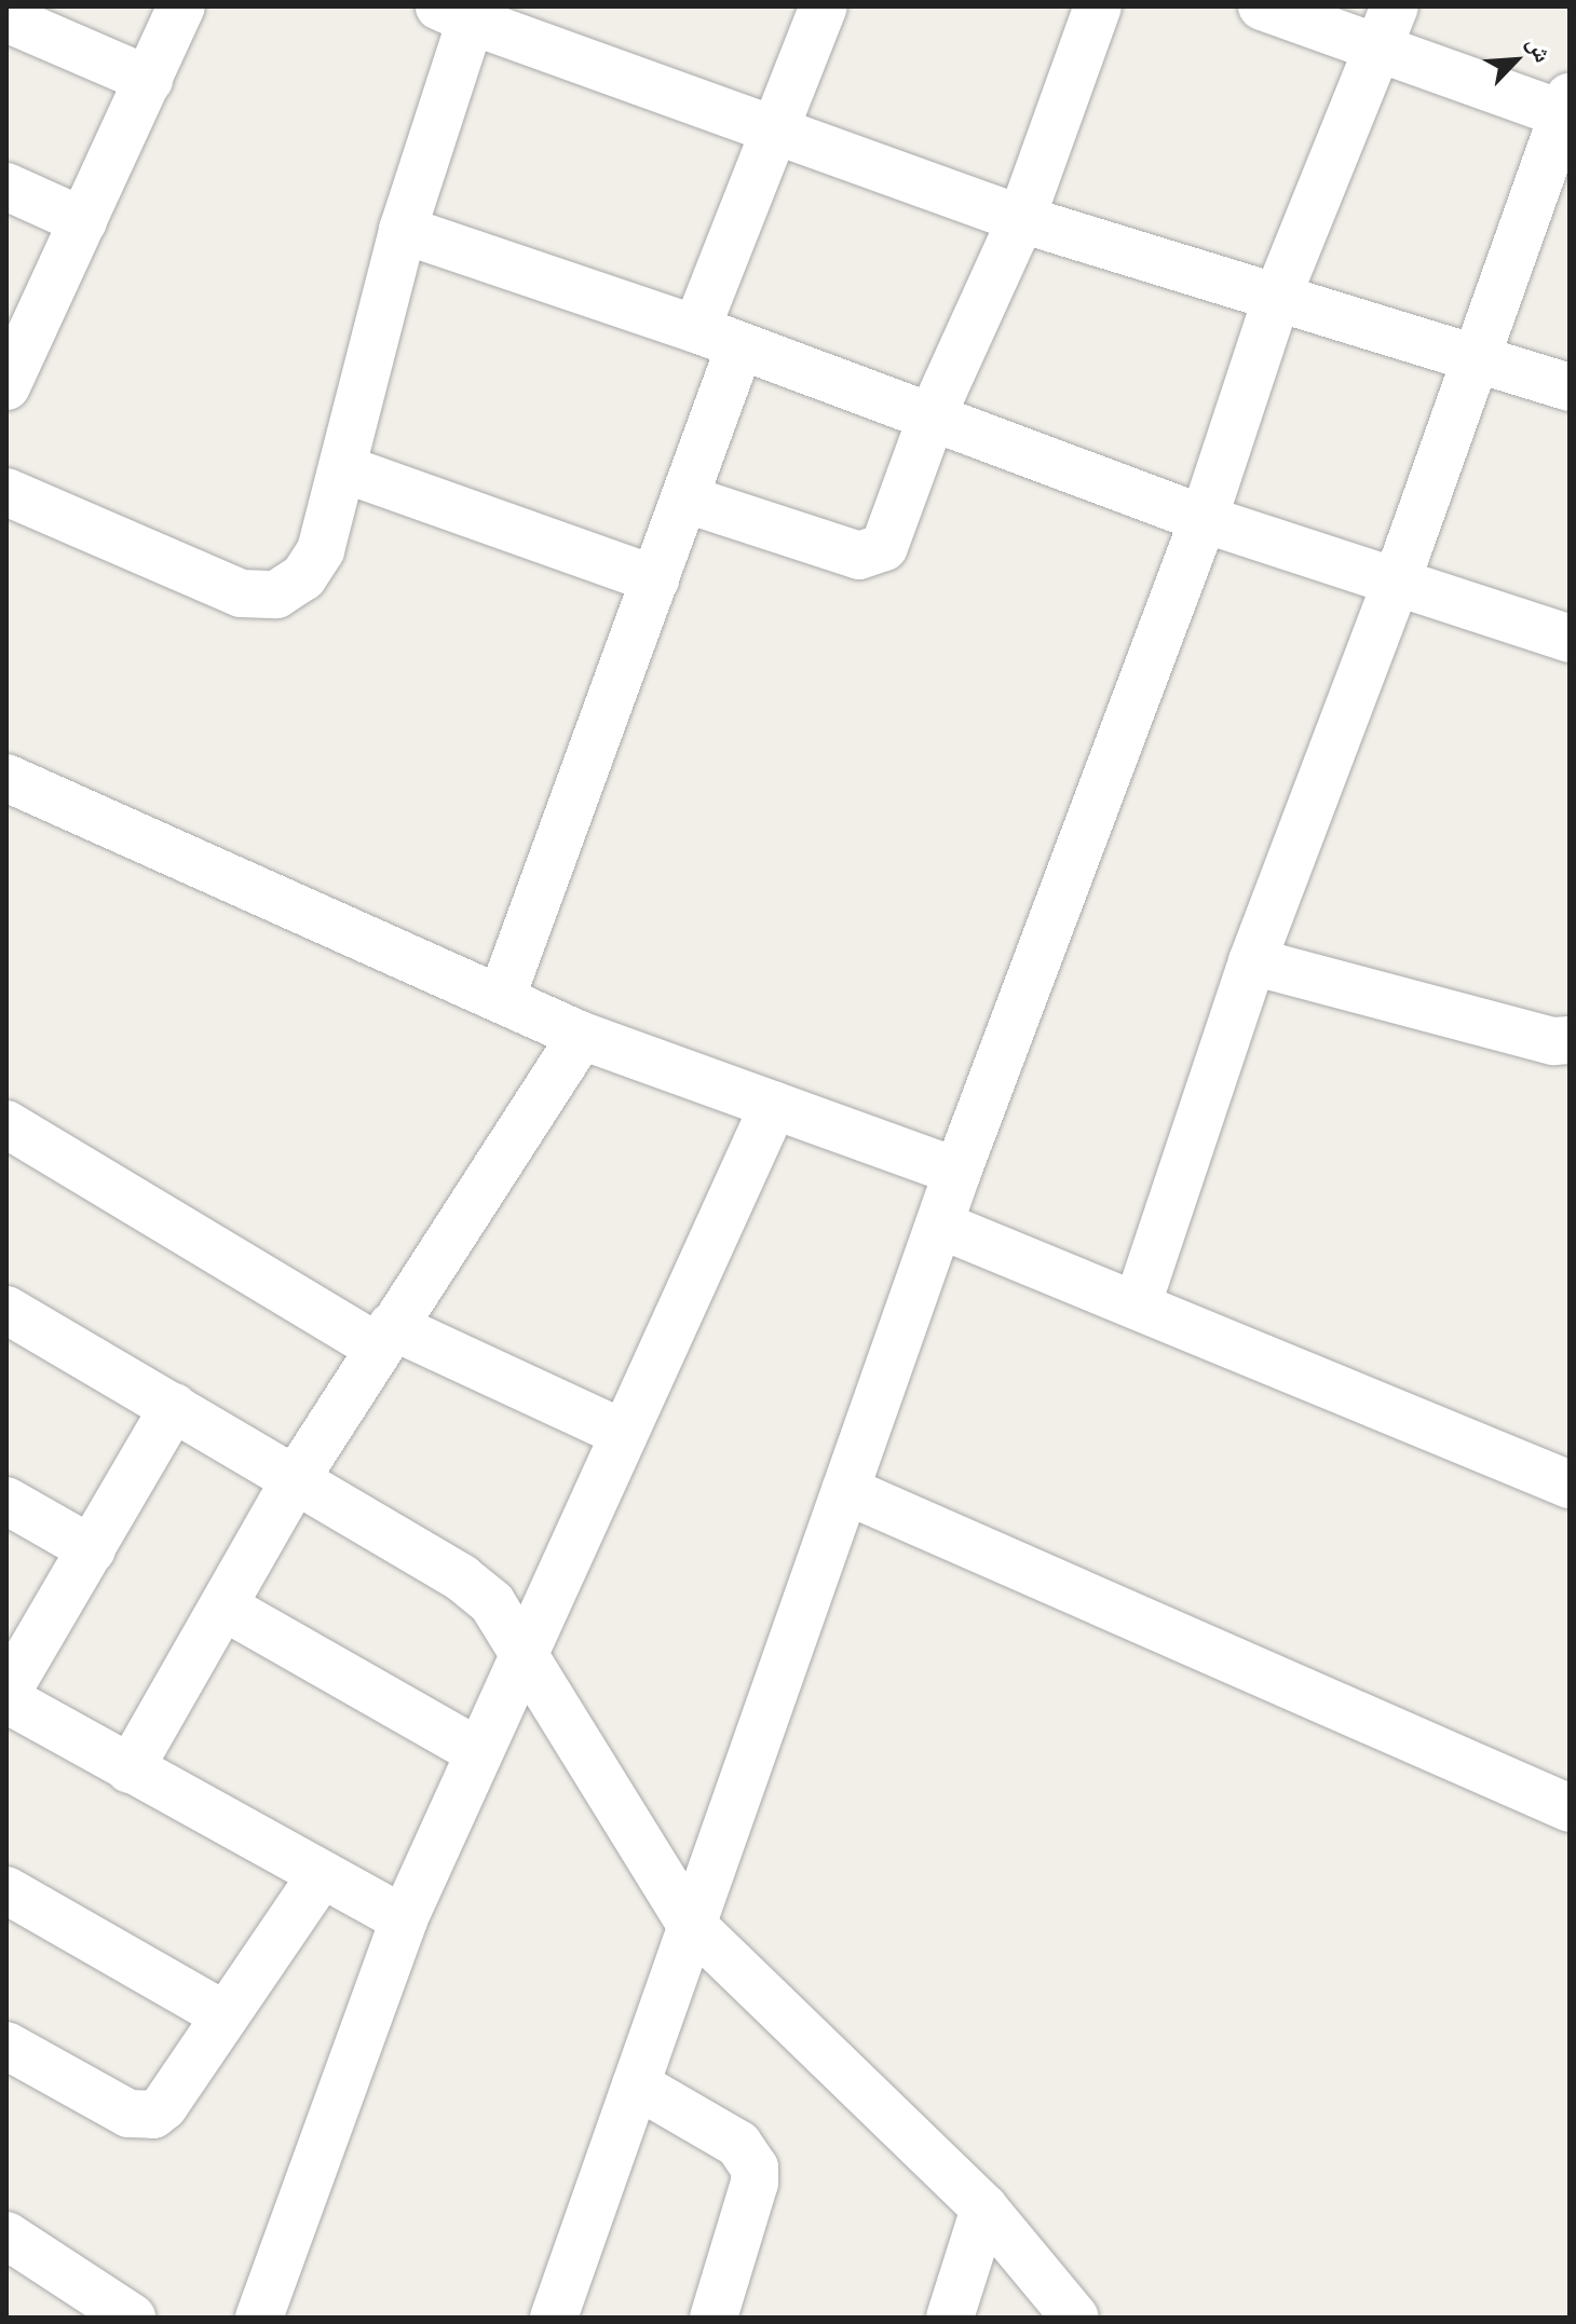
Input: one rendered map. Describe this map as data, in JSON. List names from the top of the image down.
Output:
{
  "north": "top right"
}
